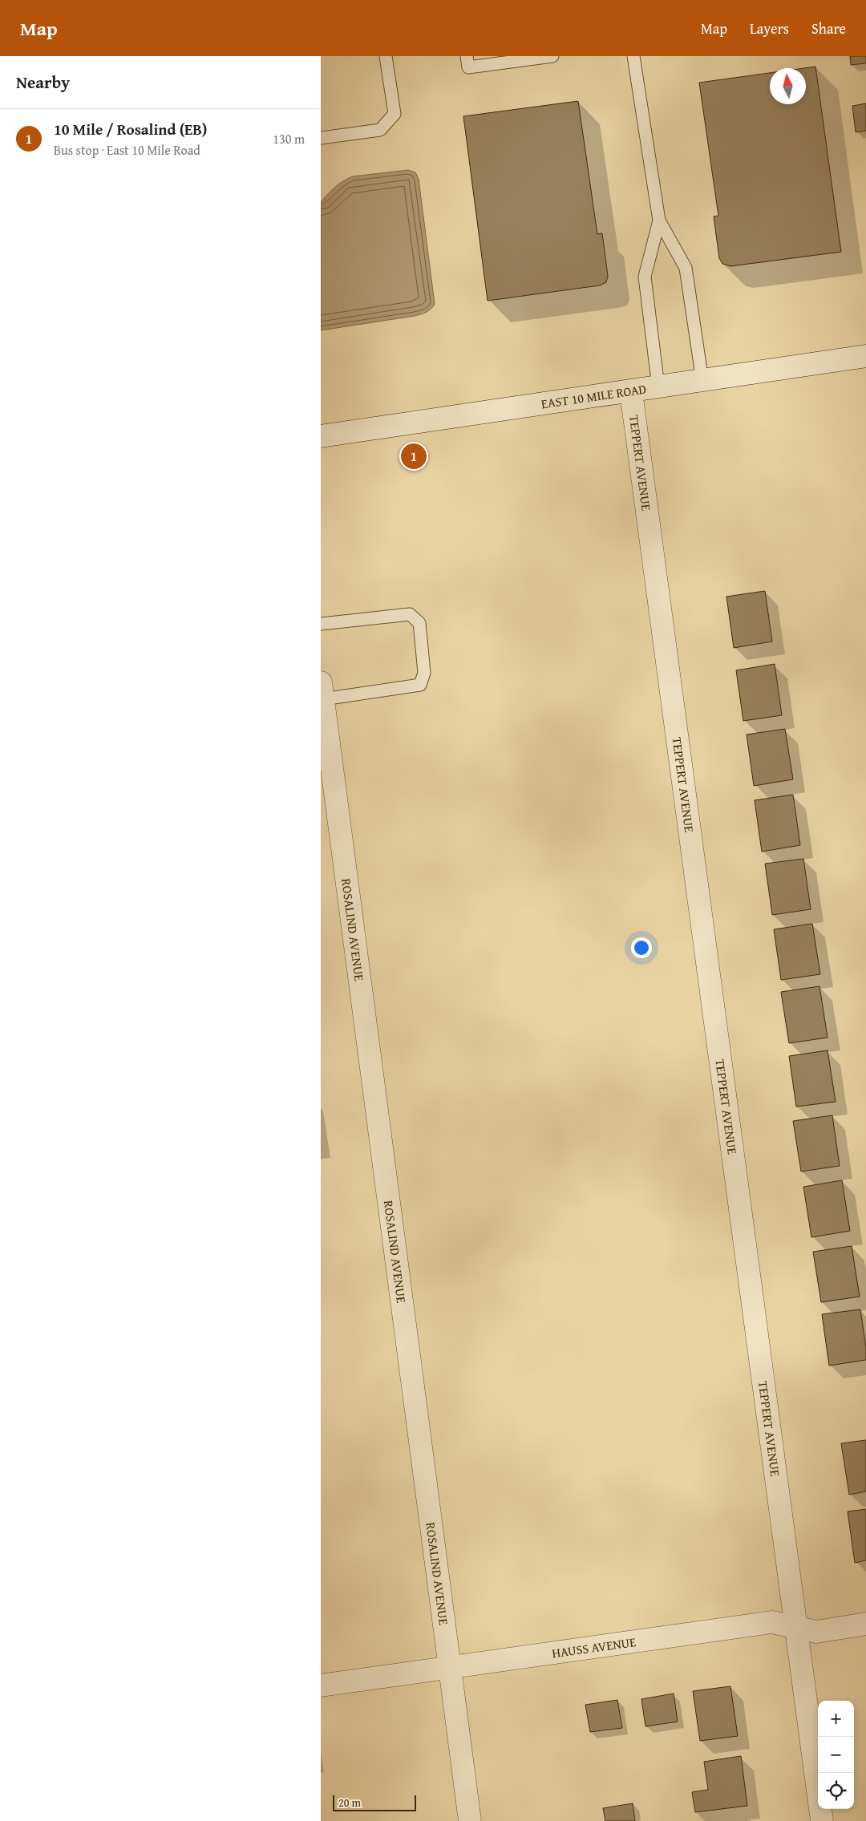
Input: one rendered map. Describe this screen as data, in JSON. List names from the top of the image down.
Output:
{
  "streets": {
    "street": [
      "EAST 10 MILE ROAD",
      "TEPPERT AVENUE",
      "ROSALIND AVENUE",
      "HAUSS AVENUE"
    ]
  },
  "crossings": [
    ["EAST 10 MILE ROAD", "TEPPERT AVENUE"],
    ["TEPPERT AVENUE", "HAUSS AVENUE"],
    ["ROSALIND AVENUE", "HAUSS AVENUE"]
  ],
  "scale_bar": "20 m",
  "north": "top",
  "page": {
    "header": "Map",
    "nav": ["Map", "Layers", "Share"],
    "heading": "Nearby",
    "list": [
      {
        "mark": "1",
        "name": "10 Mile / Rosalind (EB)",
        "note": "Bus stop · East 10 Mile Road",
        "value": "130 m"
      }
    ],
    "pins": "1",
    "map_buttons": ["+", "−"],
    "scale": "20 m"
  }
}
